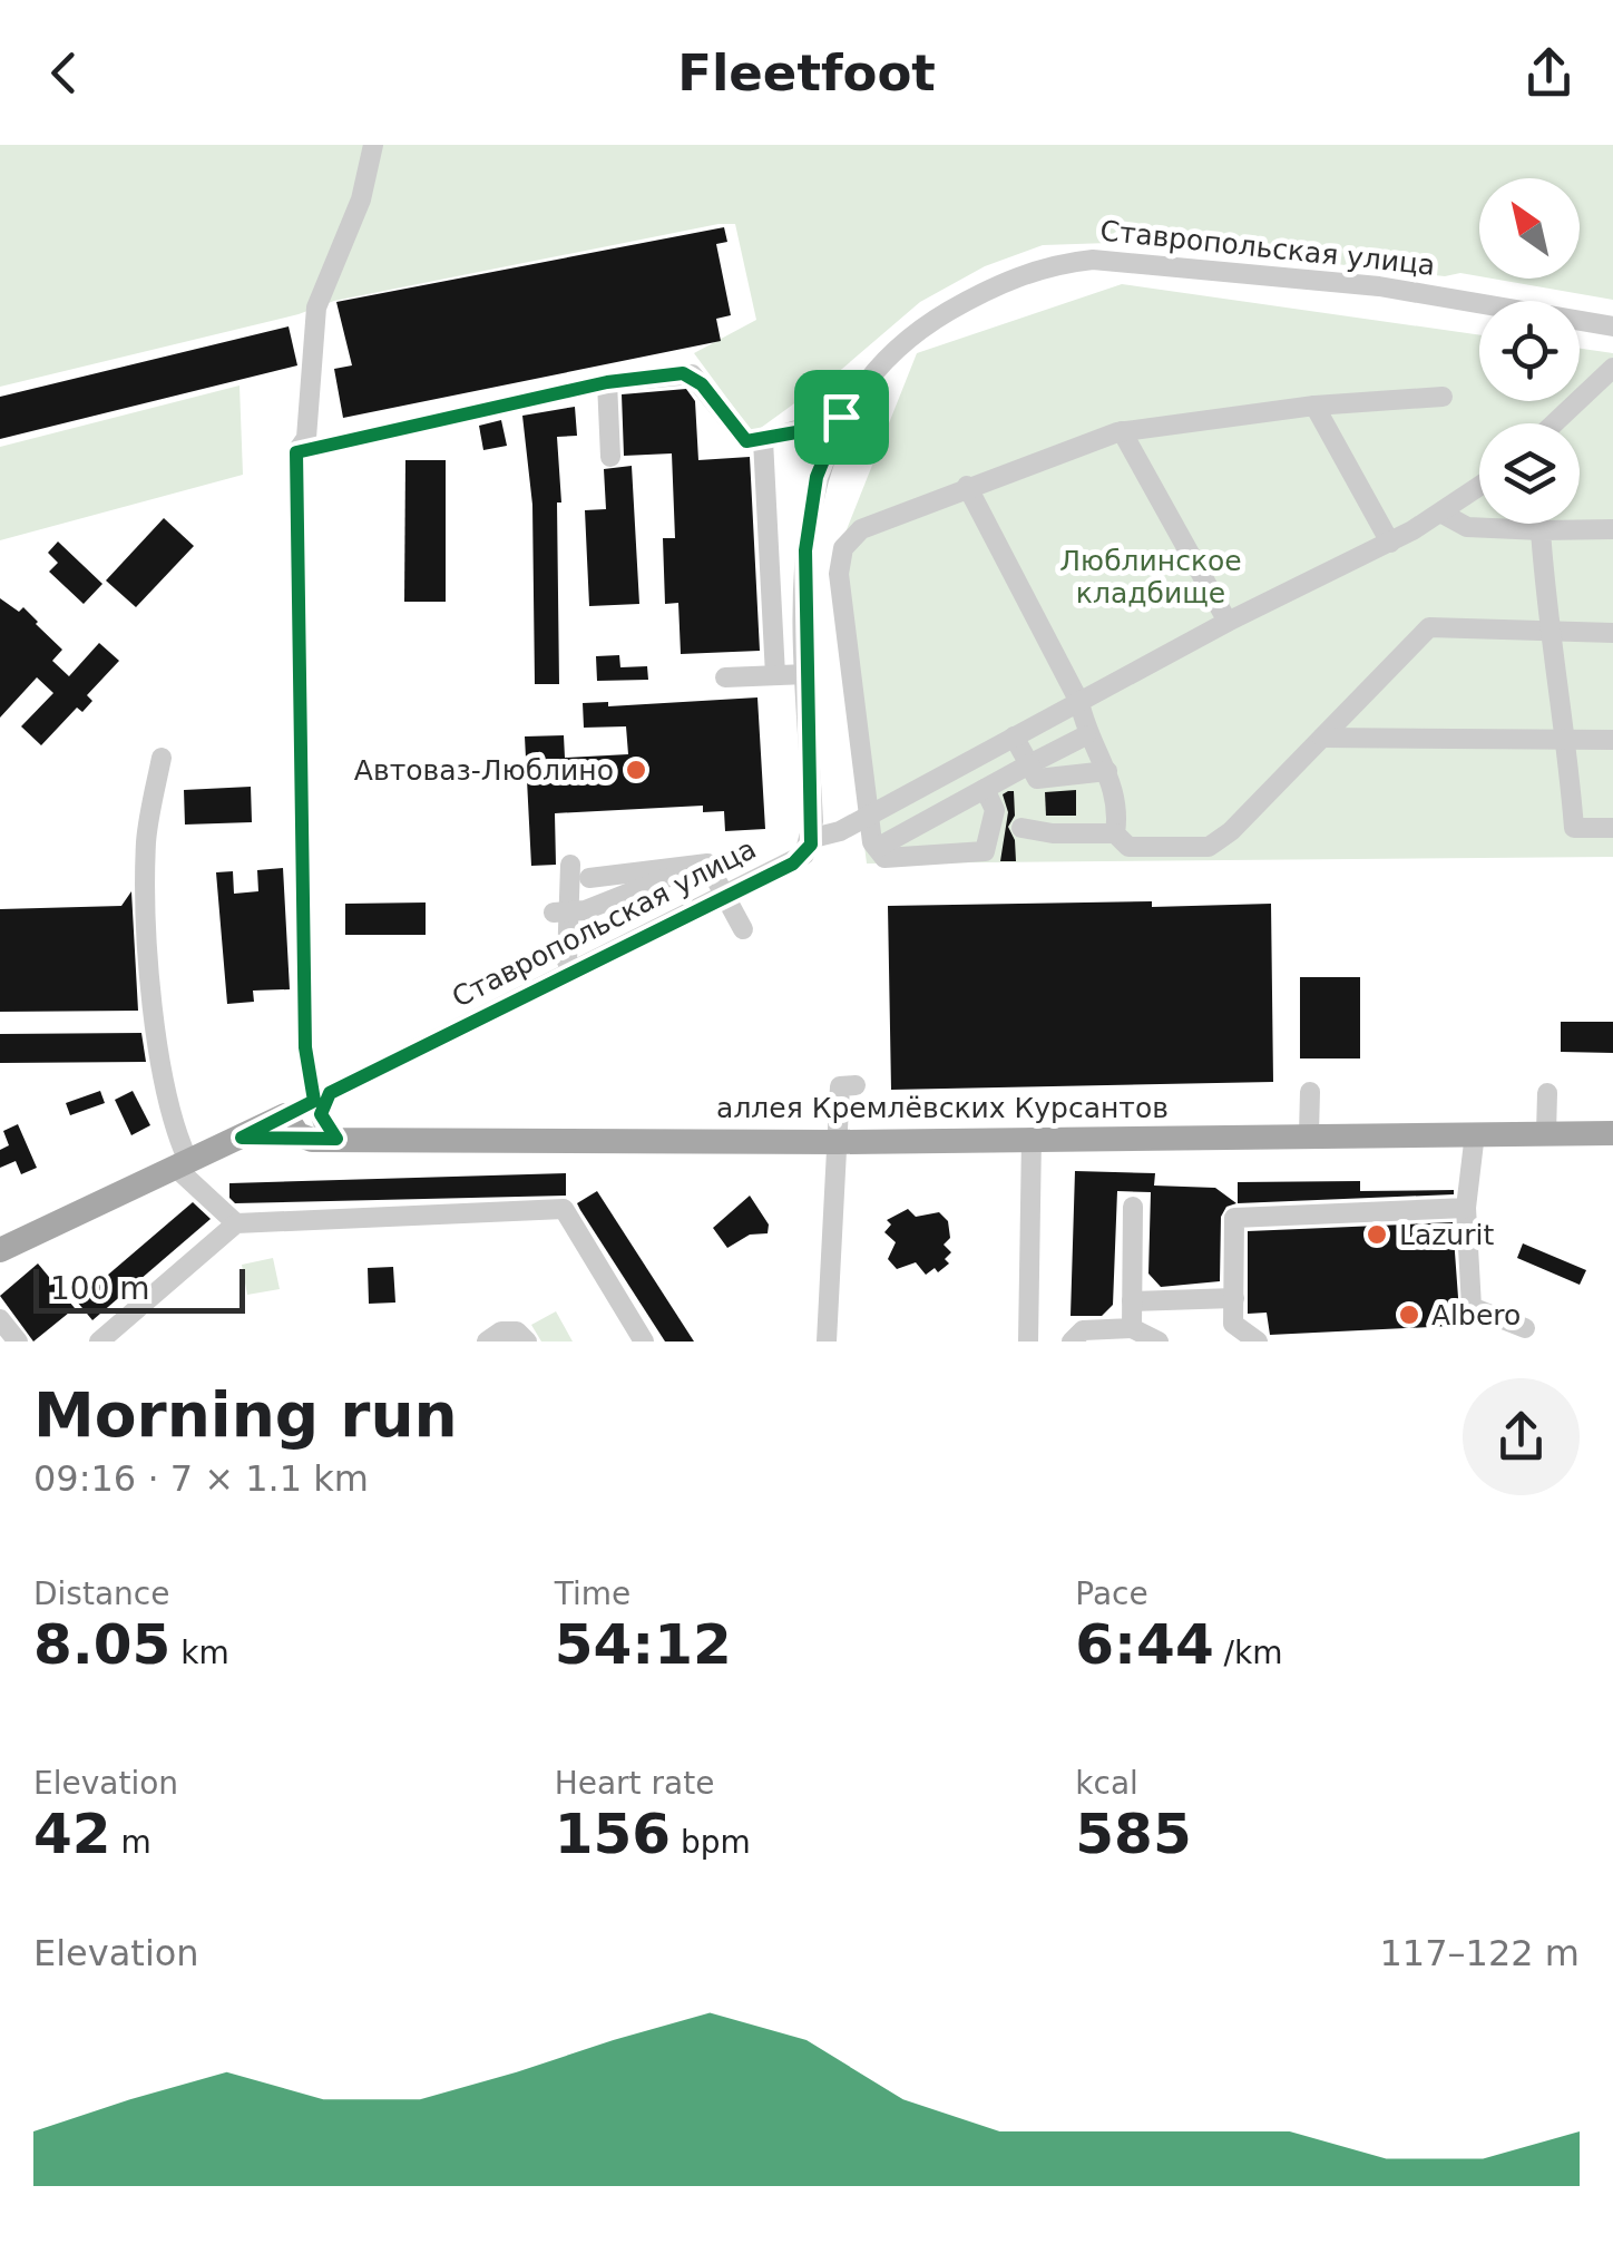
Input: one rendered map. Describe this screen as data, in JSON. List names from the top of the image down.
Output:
{
  "streets": {
    "main road": ["Ставропольская улица", "аллея Кремлёвских Курсантов"]
  },
  "crossings": [
    ["Ставропольская улица", "аллея Кремлёвских Курсантов"]
  ],
  "parks": ["Люблинское кладбище"],
  "places": ["Автоваз-Люблино", "Lazurit", "Albero"],
  "scale_bar": "100 m",
  "north": "top left",
  "page": {
    "header": "Fleetfoot",
    "scale": "100 m",
    "heading": ["Morning run", "09:16 · 7 × 1.1 km"],
    "stats": [
      ["Distance", "8.05 km"],
      ["Time", "54:12"],
      ["Pace", "6:44 /km"],
      ["Elevation", "42 m"],
      ["Heart rate", "156 bpm"],
      ["kcal", "585"]
    ],
    "chart": ["Elevation", "117–122 m"]
  }
}
